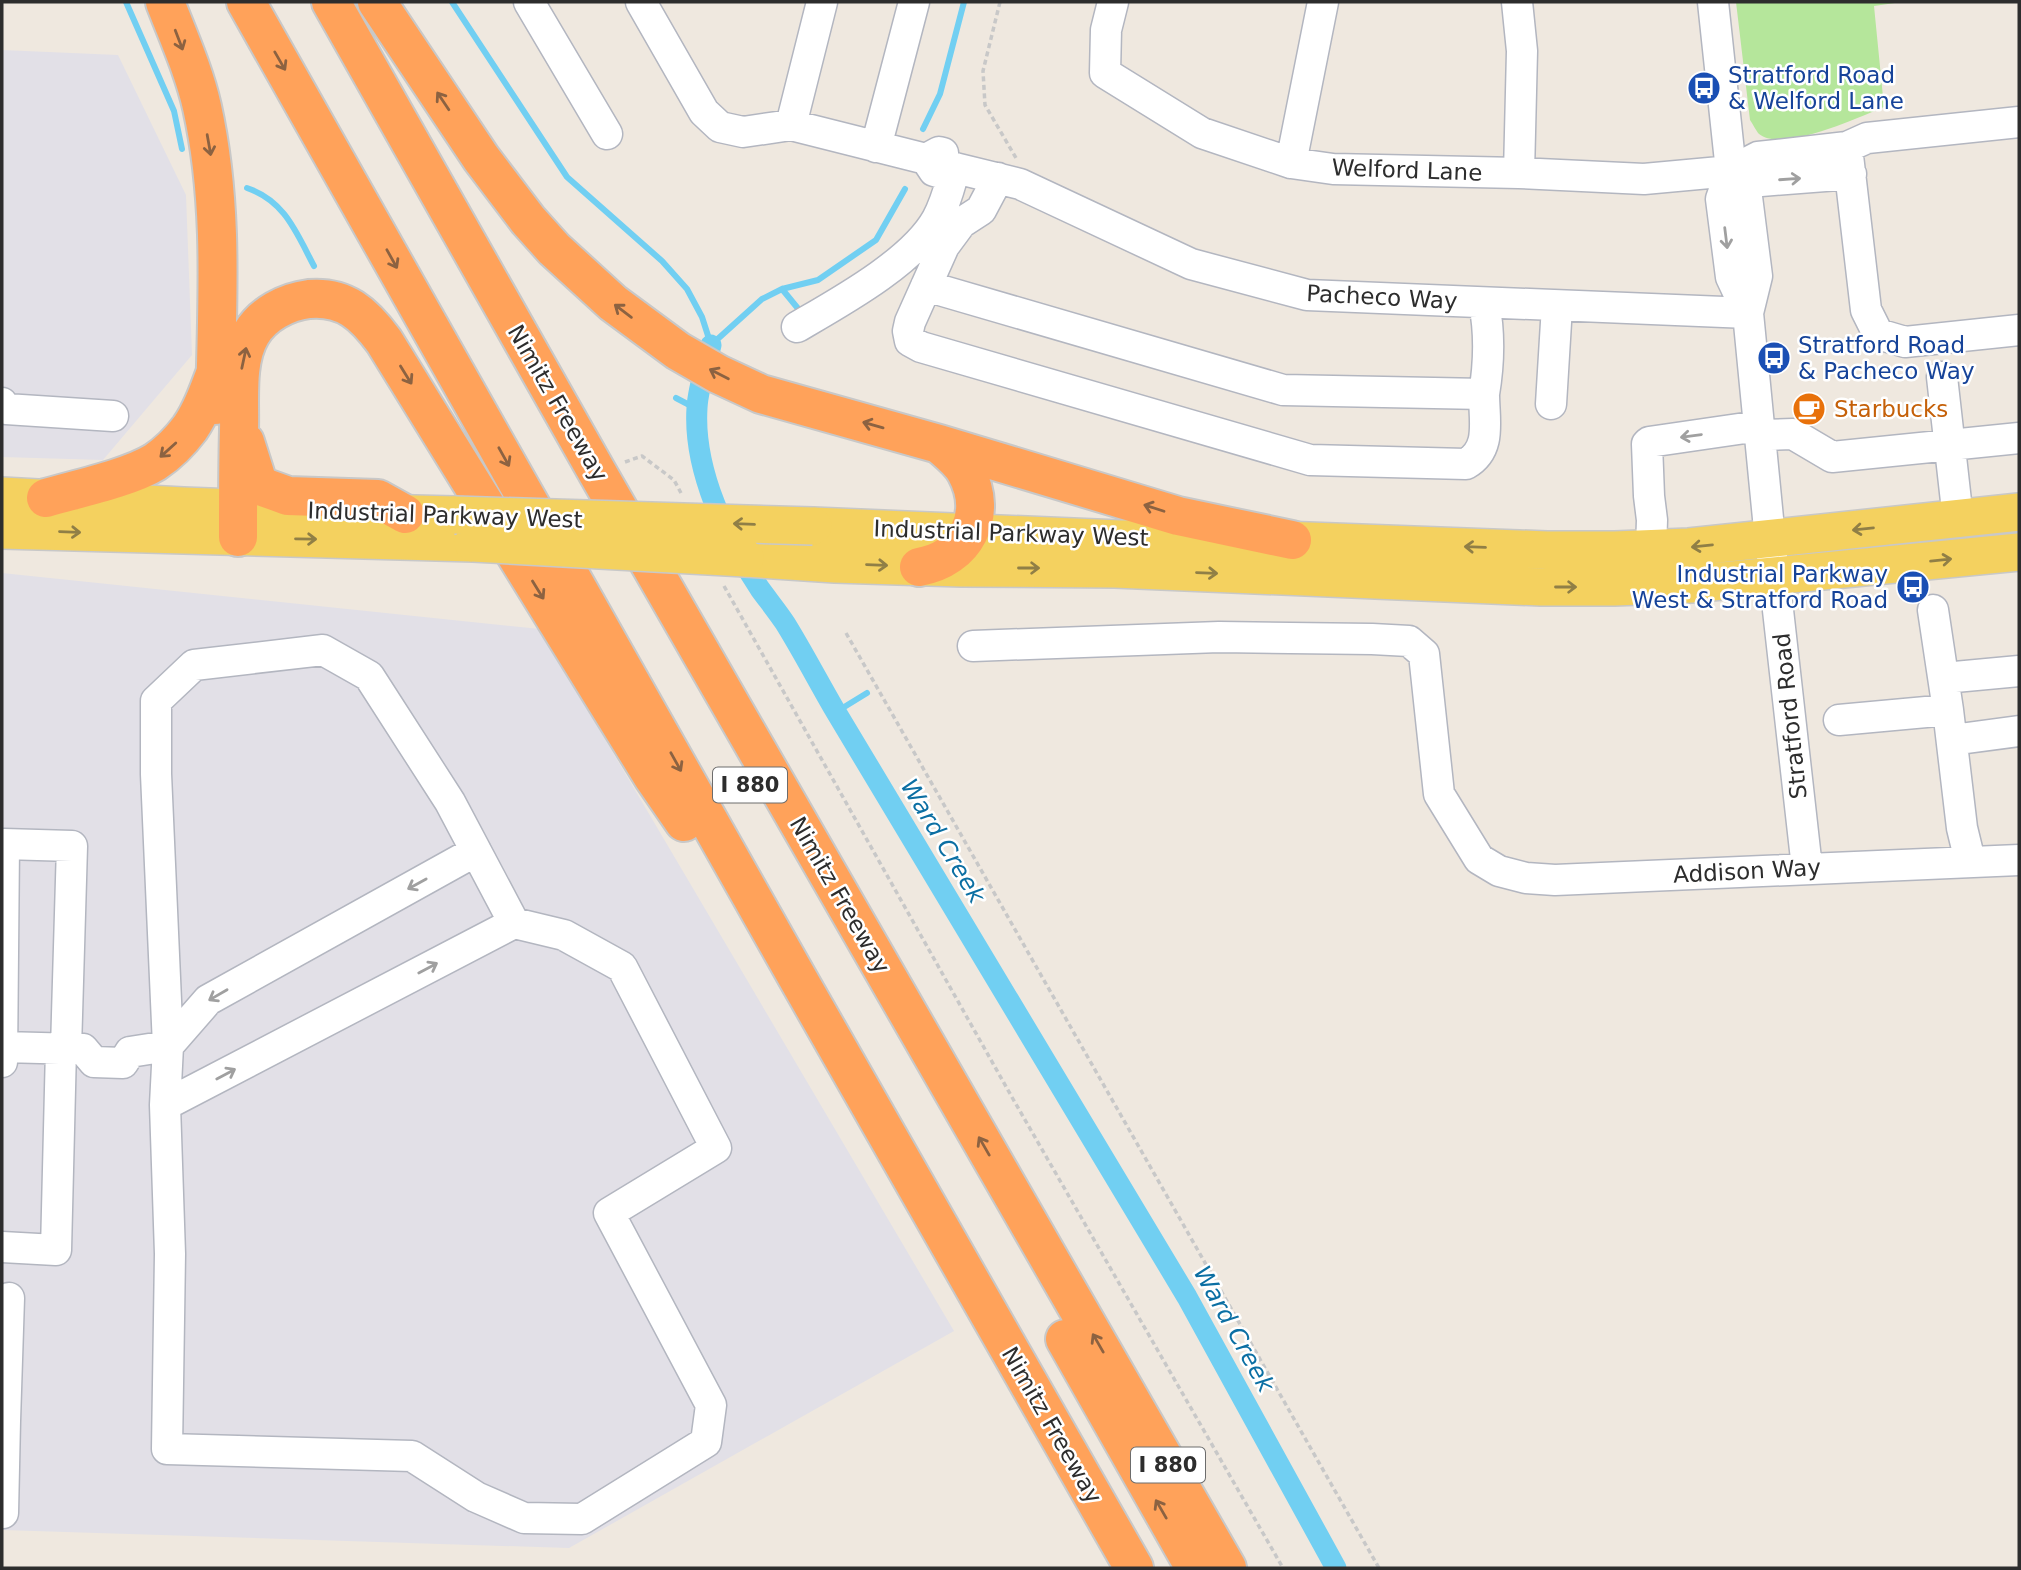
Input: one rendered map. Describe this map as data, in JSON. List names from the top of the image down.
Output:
{
  "streets": {
    "highway": ["Nimitz Freeway", "I 880"],
    "main road": ["Industrial Parkway West"],
    "street": [
      "Welford Lane",
      "Pacheco Way",
      "Stratford Road",
      "Addison Way"
    ]
  },
  "crossings": [
    ["Welford Lane", "Stratford Road"],
    ["Pacheco Way", "Stratford Road"],
    ["Industrial Parkway West", "Stratford Road"],
    ["Stratford Road", "Addison Way"]
  ],
  "water": ["Ward Creek"],
  "places": {
    "bus stop": ["Stratford Road & Welford Lane", "Stratford Road & Pacheco Way", "Industrial Parkway West & Stratford Road"],
    "cafe": ["Starbucks"]
  }
}
